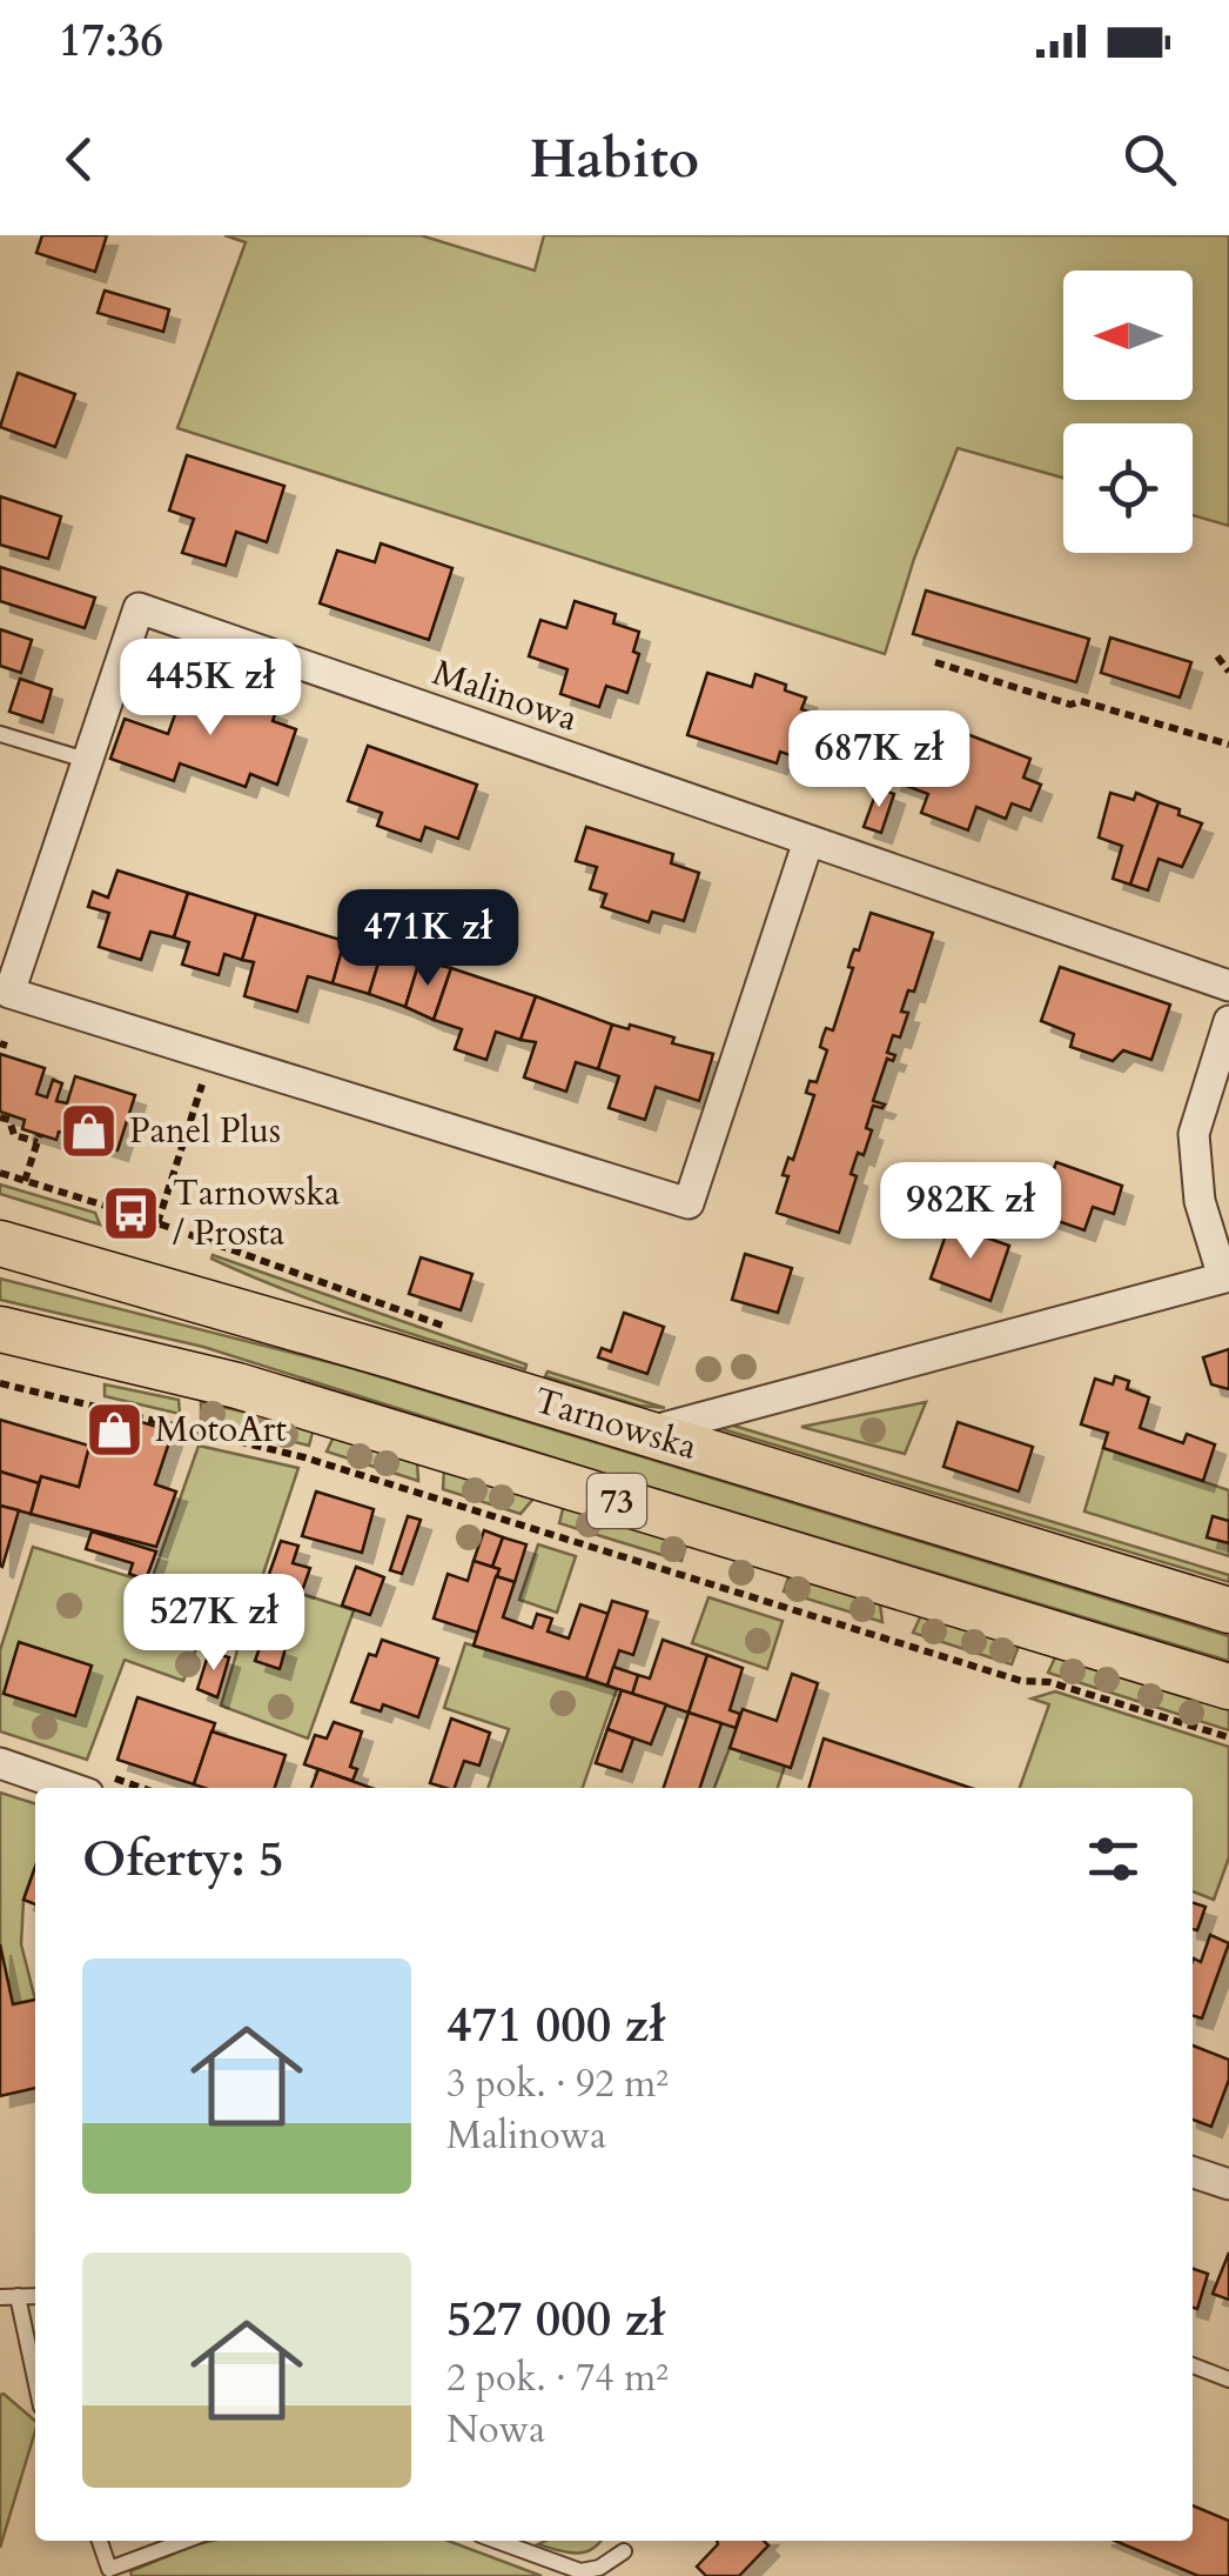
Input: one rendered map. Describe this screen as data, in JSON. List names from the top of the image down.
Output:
{
  "streets": {
    "main road": ["Tarnowska", "73"],
    "street": ["Malinowa"]
  },
  "places": {
    "shop": ["Panel Plus", "MotoArt"],
    "bus stop": ["Tarnowska / Prosta"]
  },
  "north": "left",
  "page": {
    "status": "17:36",
    "header": "Habito",
    "price": [
      "445K zł",
      "687K zł",
      "471K zł",
      "982K zł",
      "527K zł"
    ],
    "heading": "Oferty: 5",
    "list": [
      {
        "name": "471 000 zł",
        "note": "3 pok. · 92 m² · Malinowa"
      },
      {
        "name": "527 000 zł",
        "note": "2 pok. · 74 m² · Nowa"
      }
    ]
  }
}
